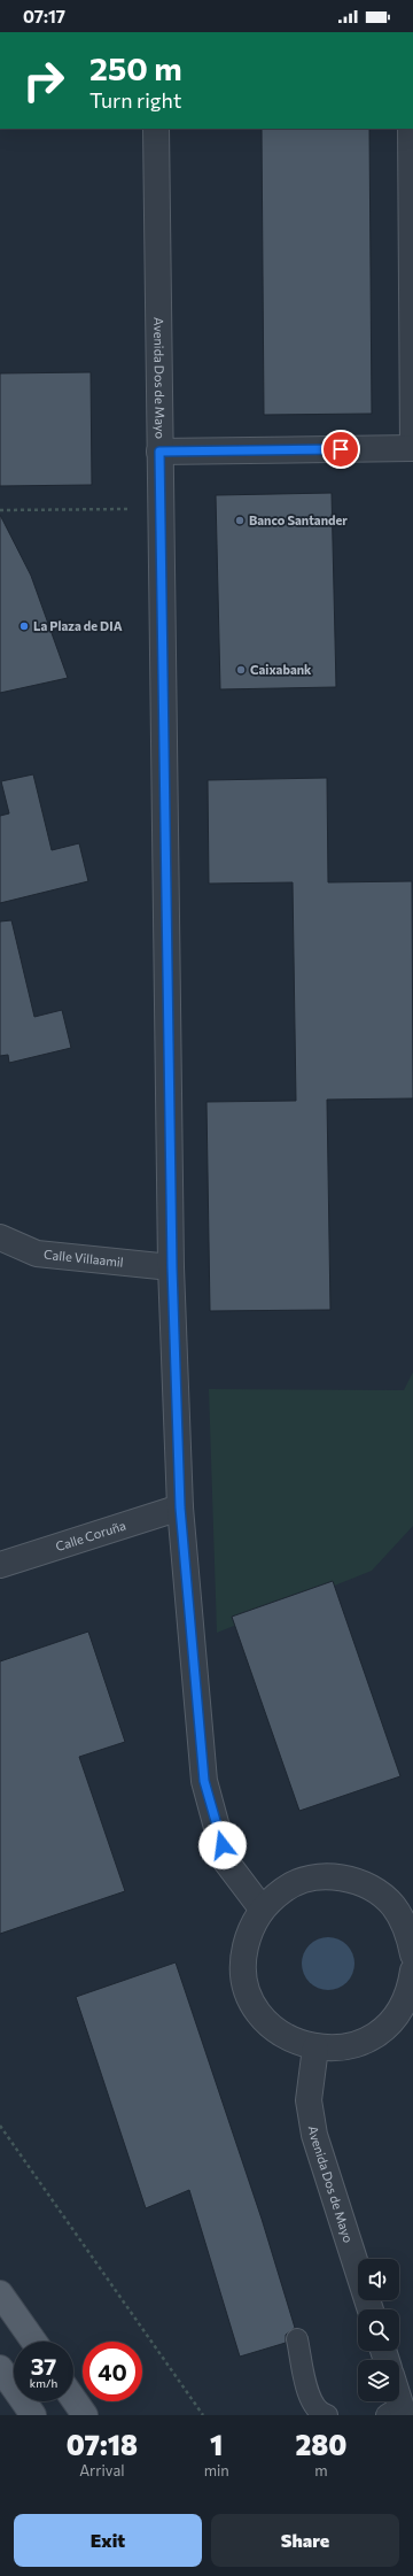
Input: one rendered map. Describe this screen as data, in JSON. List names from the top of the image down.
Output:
{
  "streets": {
    "street": ["Avenida Dos de Mayo", "Calle Villaamil", "Calle Coruña"]
  },
  "crossings": [
    ["Avenida Dos de Mayo", "Calle Villaamil"],
    ["Avenida Dos de Mayo", "Calle Coruña"]
  ],
  "places": ["Banco Santander", "La Plaza de DIA", "Caixabank"],
  "page": {
    "status": "07:17",
    "turn": ["250 m", "Turn right"],
    "speed": "37 km/h",
    "limit": "40",
    "eta": [
      "07:18",
      "Arrival",
      "1",
      "min",
      "280",
      "m"
    ],
    "buttons": ["Exit", "Share"]
  }
}
